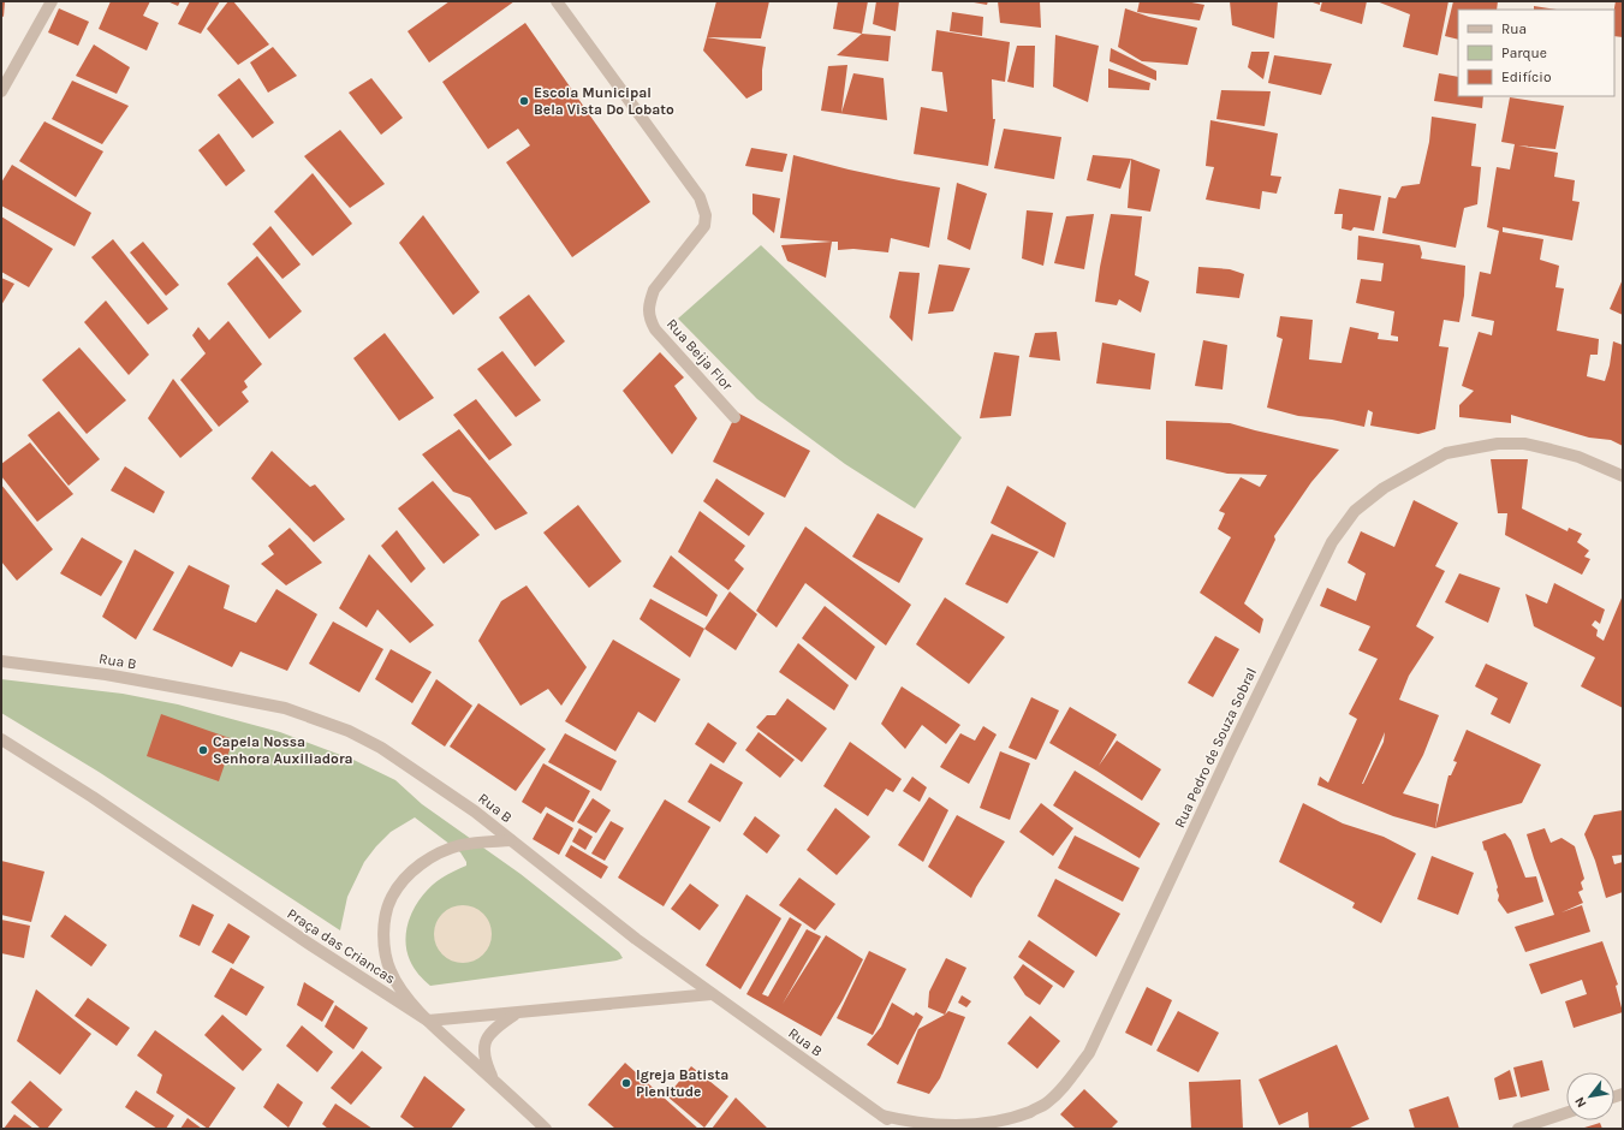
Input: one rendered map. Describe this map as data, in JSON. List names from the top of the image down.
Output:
{
  "streets": {
    "street": [
      "Rua Beija Flor",
      "Rua B",
      "Rua Pedro de Souza Sobral",
      "Praça das Criancas"
    ]
  },
  "crossings": [
    ["Rua B", "Rua Pedro de Souza Sobral"]
  ],
  "places": ["Escola Municipal Bela Vista Do Lobato", "Capela Nossa Senhora Auxiliadora", "Igreja Batista Plenitude"],
  "legend": ["Rua", "Parque", "Edifício"],
  "north": "bottom left"
}
